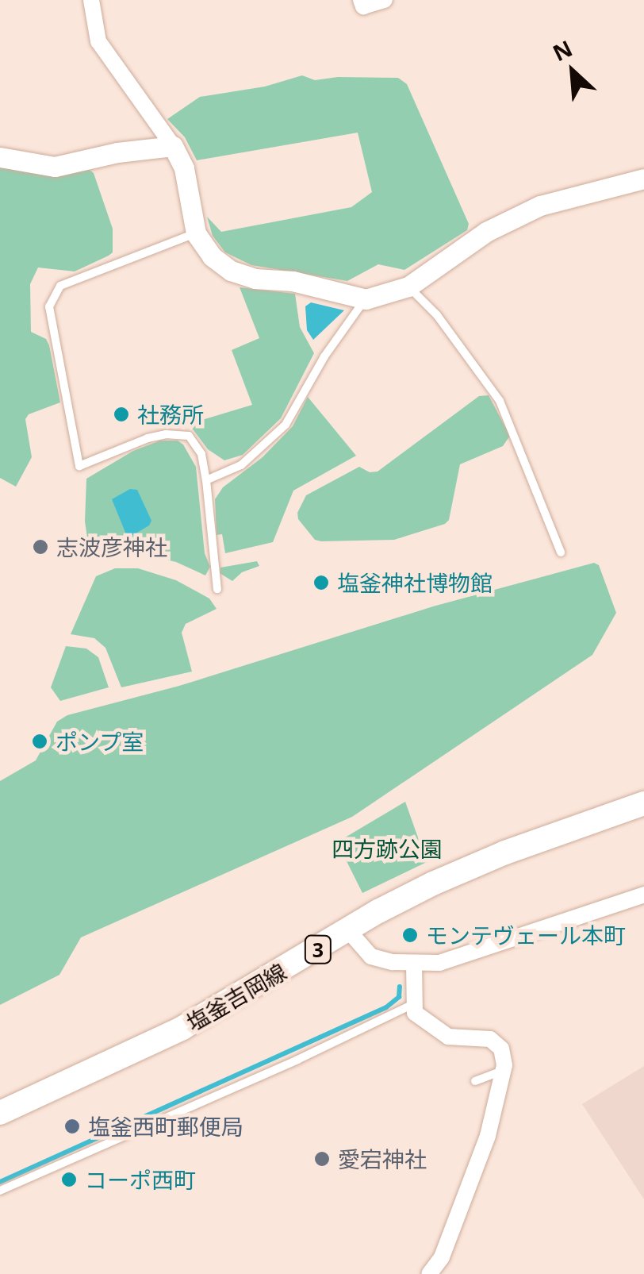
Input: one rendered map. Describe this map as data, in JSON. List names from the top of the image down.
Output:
{
  "streets": {
    "main road": ["3", "塩釜吉岡線"]
  },
  "parks": ["四方跡公園"],
  "places": [
    "社務所",
    "志波彦神社",
    "塩釜神社博物館",
    "ポンプ室",
    "モンテヴェール本町",
    "塩釜西町郵便局",
    "愛宕神社",
    "コーポ西町"
  ],
  "north": "top left"
}
